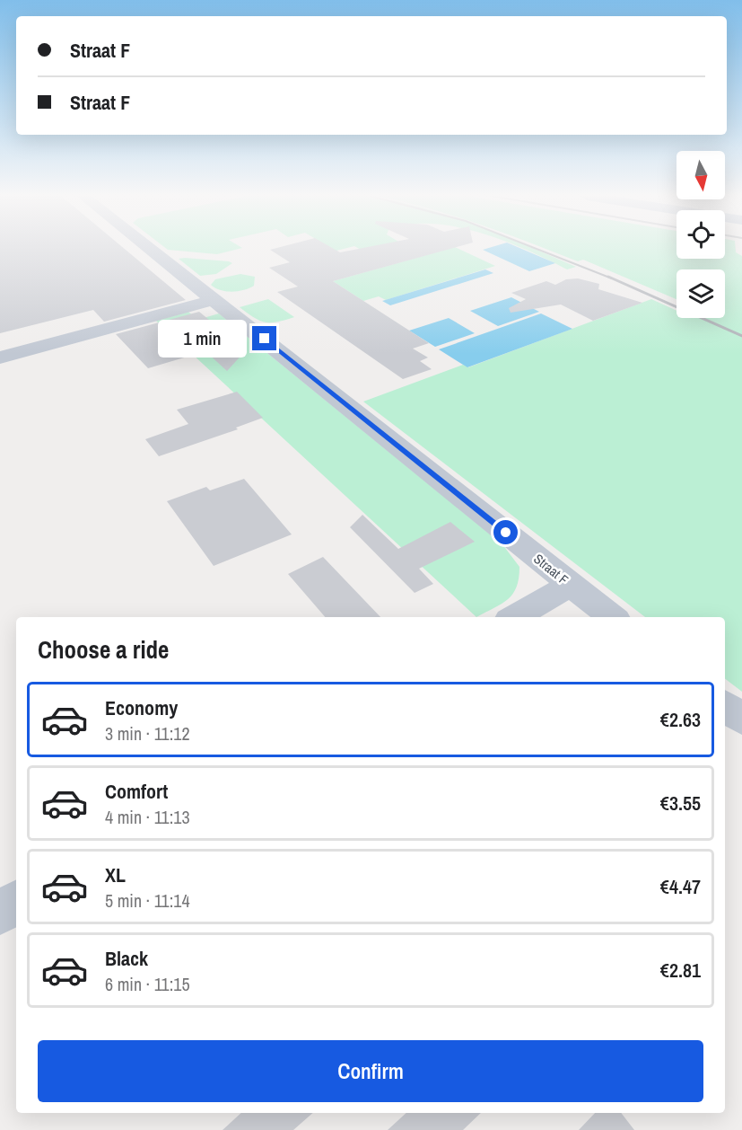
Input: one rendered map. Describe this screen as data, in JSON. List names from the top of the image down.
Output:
{
  "streets": {
    "lane": ["Straat F"]
  },
  "north": "bottom",
  "page": {
    "banner": ["Straat F", "Straat F"],
    "bubble": "1 min",
    "heading": "Choose a ride",
    "list": [
      {
        "name": "Economy",
        "note": "3 min · 11:12",
        "value": "€2.63"
      },
      {
        "name": "Comfort",
        "note": "4 min · 11:13",
        "value": "€3.55"
      },
      {
        "name": "XL",
        "note": "5 min · 11:14",
        "value": "€4.47"
      },
      {
        "name": "Black",
        "note": "6 min · 11:15",
        "value": "€2.81"
      }
    ],
    "buttons": "Confirm"
  }
}
